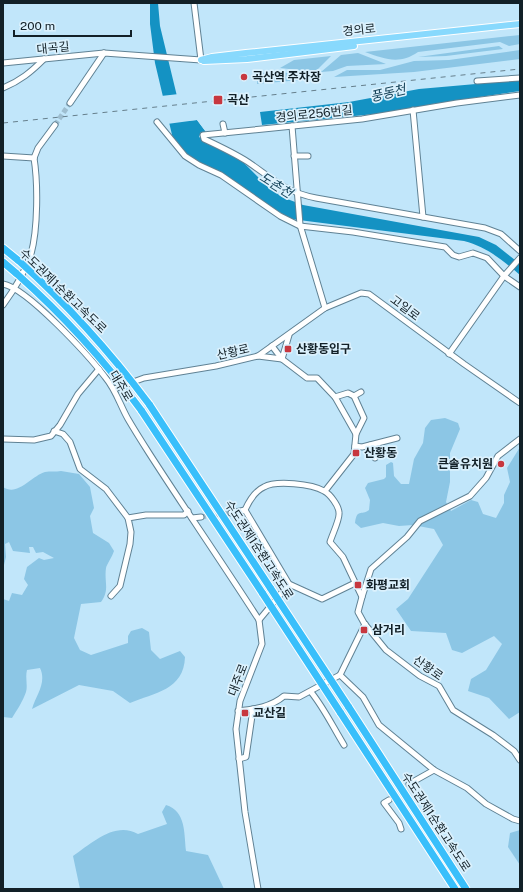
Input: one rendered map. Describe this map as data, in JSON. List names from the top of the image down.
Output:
{
  "streets": {
    "highway": ["수도권제1순환고속도로"],
    "main road": ["경의로"],
    "street": [
      "대곡길",
      "경의로256번길",
      "고일로",
      "산황로",
      "대주로"
    ]
  },
  "crossings": [
    ["경의로", "대곡길"],
    ["고일로", "산황로"],
    ["산황로", "대주로"]
  ],
  "water": ["풍동천", "도촌천"],
  "places": {
    "other": ["곡산역 주차장", "큰솔유치원"],
    "transit": [
      "곡산",
      "산황동입구",
      "산황동",
      "화평교회",
      "삼거리",
      "교산길"
    ]
  },
  "scale_bar": "200 m"
}
